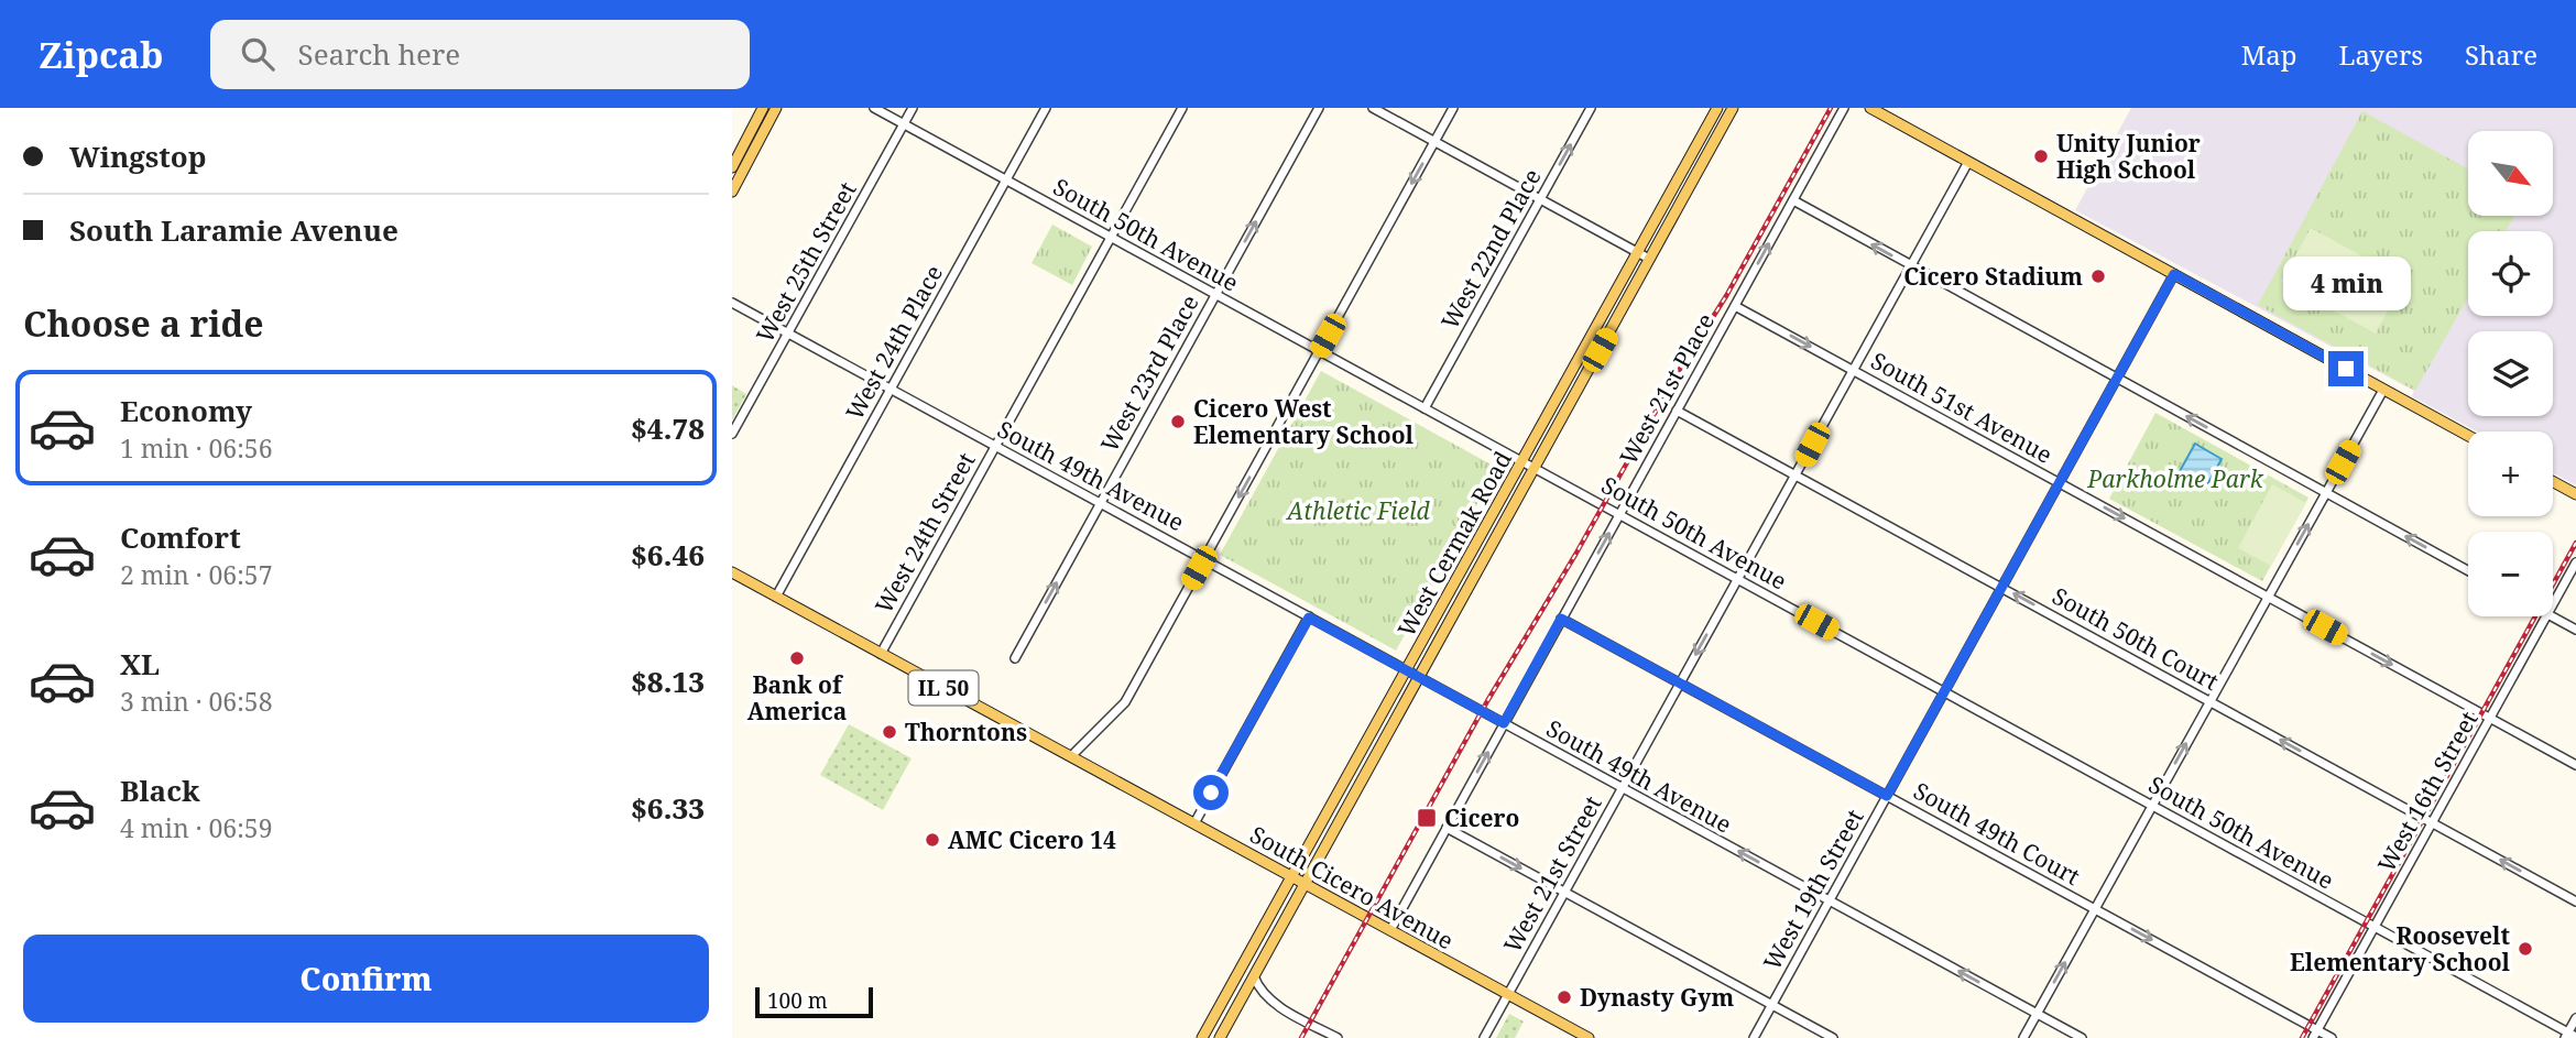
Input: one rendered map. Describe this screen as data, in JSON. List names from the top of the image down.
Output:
{
  "streets": {
    "main road": ["West Cermak Road", "IL 50", "South Cicero Avenue"],
    "street": [
      "South 50th Avenue",
      "West 22nd Place",
      "West 25th Street",
      "West 24th Place",
      "West 23rd Place",
      "West 21st Place",
      "South 51st Avenue",
      "South 49th Avenue",
      "West 24th Street",
      "South 50th Court",
      "West 16th Street",
      "South 49th Court",
      "West 21st Street",
      "West 19th Street"
    ]
  },
  "crossings": [
    ["South 50th Avenue", "West 22nd Place"],
    ["South 50th Avenue", "West 25th Street"],
    ["South 50th Avenue", "West 24th Place"],
    ["South 50th Avenue", "West 23rd Place"],
    ["South 50th Avenue", "West 21st Place"],
    ["South 50th Avenue", "West 24th Street"],
    ["South 50th Avenue", "West Cermak Road"],
    ["South 50th Avenue", "West 16th Street"],
    ["South 50th Avenue", "West 21st Street"],
    ["South 50th Avenue", "West 19th Street"],
    ["West 25th Street", "South 49th Avenue"],
    ["West 24th Place", "South 49th Avenue"],
    ["West 24th Place", "South Cicero Avenue"],
    ["West 23rd Place", "South 49th Avenue"],
    ["West 21st Place", "South 51st Avenue"],
    ["West 21st Place", "South 49th Avenue"],
    ["West 21st Place", "South 50th Court"],
    ["West 21st Place", "South 49th Court"],
    ["West 21st Place", "South Cicero Avenue"],
    ["South 51st Avenue", "West 16th Street"],
    ["South 51st Avenue", "West 21st Street"],
    ["South 51st Avenue", "West 19th Street"],
    ["South 49th Avenue", "West 24th Street"],
    ["South 49th Avenue", "West Cermak Road"],
    ["South 49th Avenue", "West 21st Street"],
    ["South 49th Avenue", "West 19th Street"],
    ["West 24th Street", "South Cicero Avenue"],
    ["West Cermak Road", "South Cicero Avenue"],
    ["South 50th Court", "West 16th Street"],
    ["South 50th Court", "West 21st Street"],
    ["South 50th Court", "West 19th Street"],
    ["West 16th Street", "South 49th Court"],
    ["South 49th Court", "West 21st Street"],
    ["South 49th Court", "West 19th Street"],
    ["West 21st Street", "South Cicero Avenue"]
  ],
  "one_way": [
    "West 23rd Place",
    "West 21st Place",
    "South 51st Avenue",
    "South 50th Court"
  ],
  "parks": ["Parkholme Park", "Athletic Field"],
  "places": {
    "other": [
      "Unity Junior High School",
      "Cicero Stadium",
      "Cicero West Elementary School",
      "Bank of America",
      "Thorntons",
      "AMC Cicero 14",
      "Roosevelt Elementary School",
      "Dynasty Gym"
    ],
    "transit": ["Cicero"]
  },
  "scale_bar": "100 m",
  "north": "bottom right",
  "page": {
    "header": "Zipcab",
    "search": "Search here",
    "nav": ["Map", "Layers", "Share"],
    "banner": ["Wingstop", "South Laramie Avenue"],
    "map_buttons": ["+", "−"],
    "bubble": "4 min",
    "heading": "Choose a ride",
    "list": [
      {
        "name": "Economy",
        "note": "1 min · 06:56",
        "value": "$4.78"
      },
      {
        "name": "Comfort",
        "note": "2 min · 06:57",
        "value": "$6.46"
      },
      {
        "name": "XL",
        "note": "3 min · 06:58",
        "value": "$8.13"
      },
      {
        "name": "Black",
        "note": "4 min · 06:59",
        "value": "$6.33"
      }
    ],
    "buttons": "Confirm",
    "scale": "100 m"
  }
}
